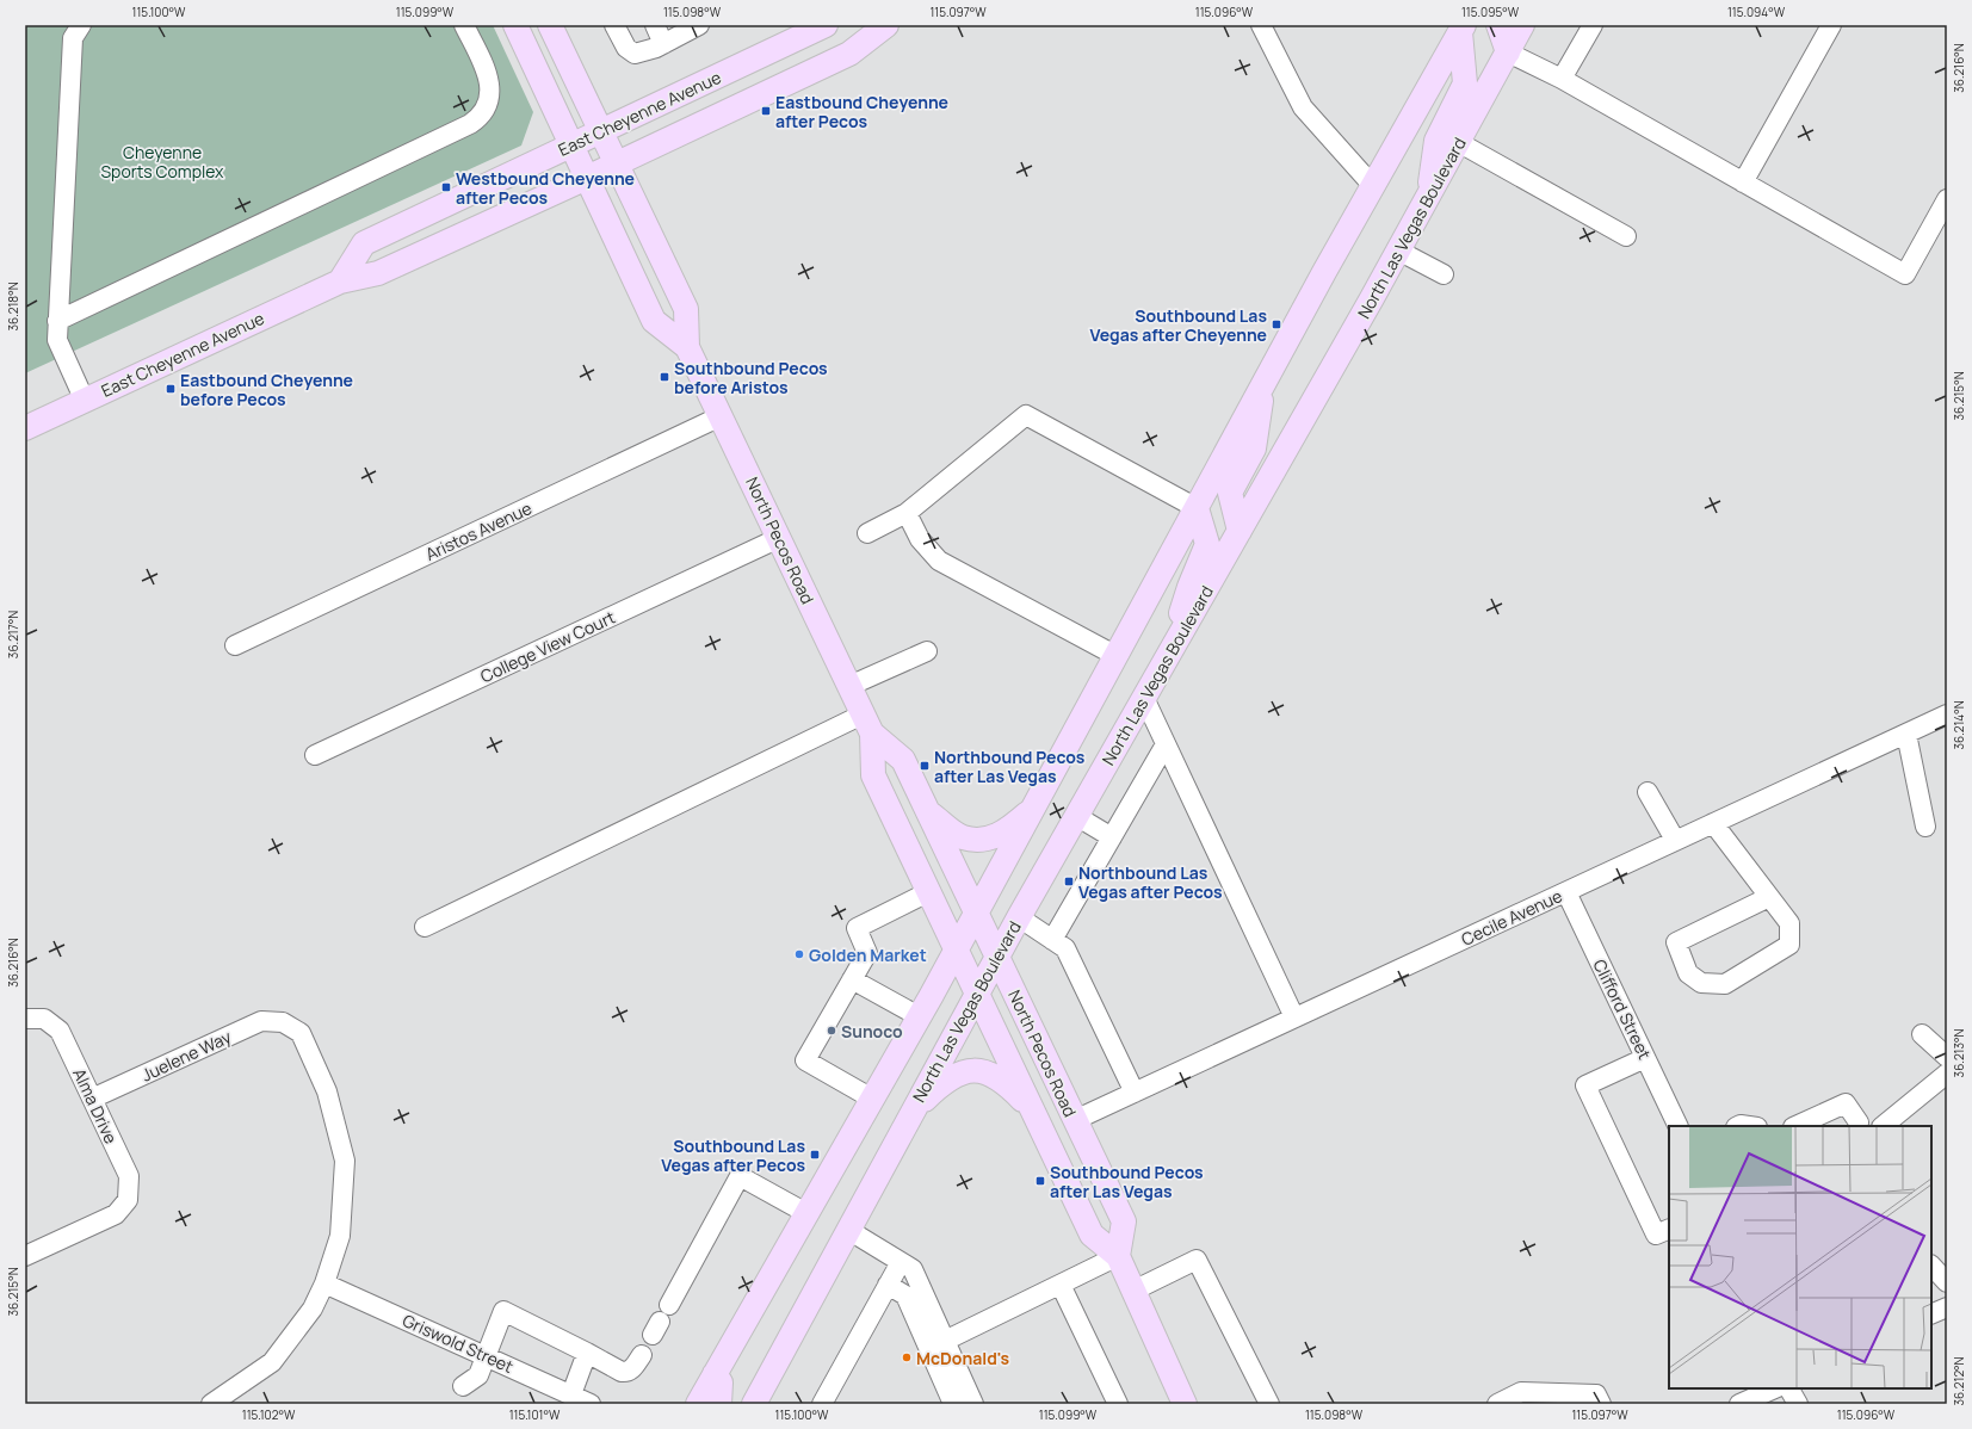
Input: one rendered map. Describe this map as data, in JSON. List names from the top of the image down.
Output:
{
  "streets": {
    "main road": ["East Cheyenne Avenue", "North Las Vegas Boulevard", "North Pecos Road"],
    "street": [
      "Aristos Avenue",
      "College View Court",
      "Cecile Avenue",
      "Clifford Street",
      "Juelene Way",
      "Alma Drive",
      "Griswold Street"
    ]
  },
  "crossings": [
    ["East Cheyenne Avenue", "North Pecos Road"],
    ["North Las Vegas Boulevard", "North Pecos Road"],
    ["Aristos Avenue", "North Pecos Road"],
    ["North Pecos Road", "College View Court"],
    ["North Pecos Road", "Cecile Avenue"],
    ["Cecile Avenue", "Clifford Street"],
    ["Juelene Way", "Alma Drive"],
    ["Juelene Way", "Griswold Street"]
  ],
  "parks": ["Cheyenne Sports Complex"],
  "places": {
    "transit": [
      "Eastbound Cheyenne after Pecos",
      "Westbound Cheyenne after Pecos",
      "Southbound Las Vegas after Cheyenne",
      "Southbound Pecos before Aristos",
      "Eastbound Cheyenne before Pecos",
      "Northbound Pecos after Las Vegas",
      "Northbound Las Vegas after Pecos",
      "Southbound Las Vegas after Pecos",
      "Southbound Pecos after Las Vegas"
    ],
    "other": ["Golden Market", "Sunoco", "McDonald's"]
  },
  "coordinates": [
    "115.100°W",
    "115.099°W",
    "115.098°W",
    "115.097°W",
    "115.096°W",
    "115.095°W",
    "115.094°W",
    "36.216°N",
    "36.218°N",
    "36.215°N",
    "36.217°N",
    "36.214°N",
    "36.213°N",
    "36.212°N",
    "115.102°W",
    "115.101°W"
  ]
}
